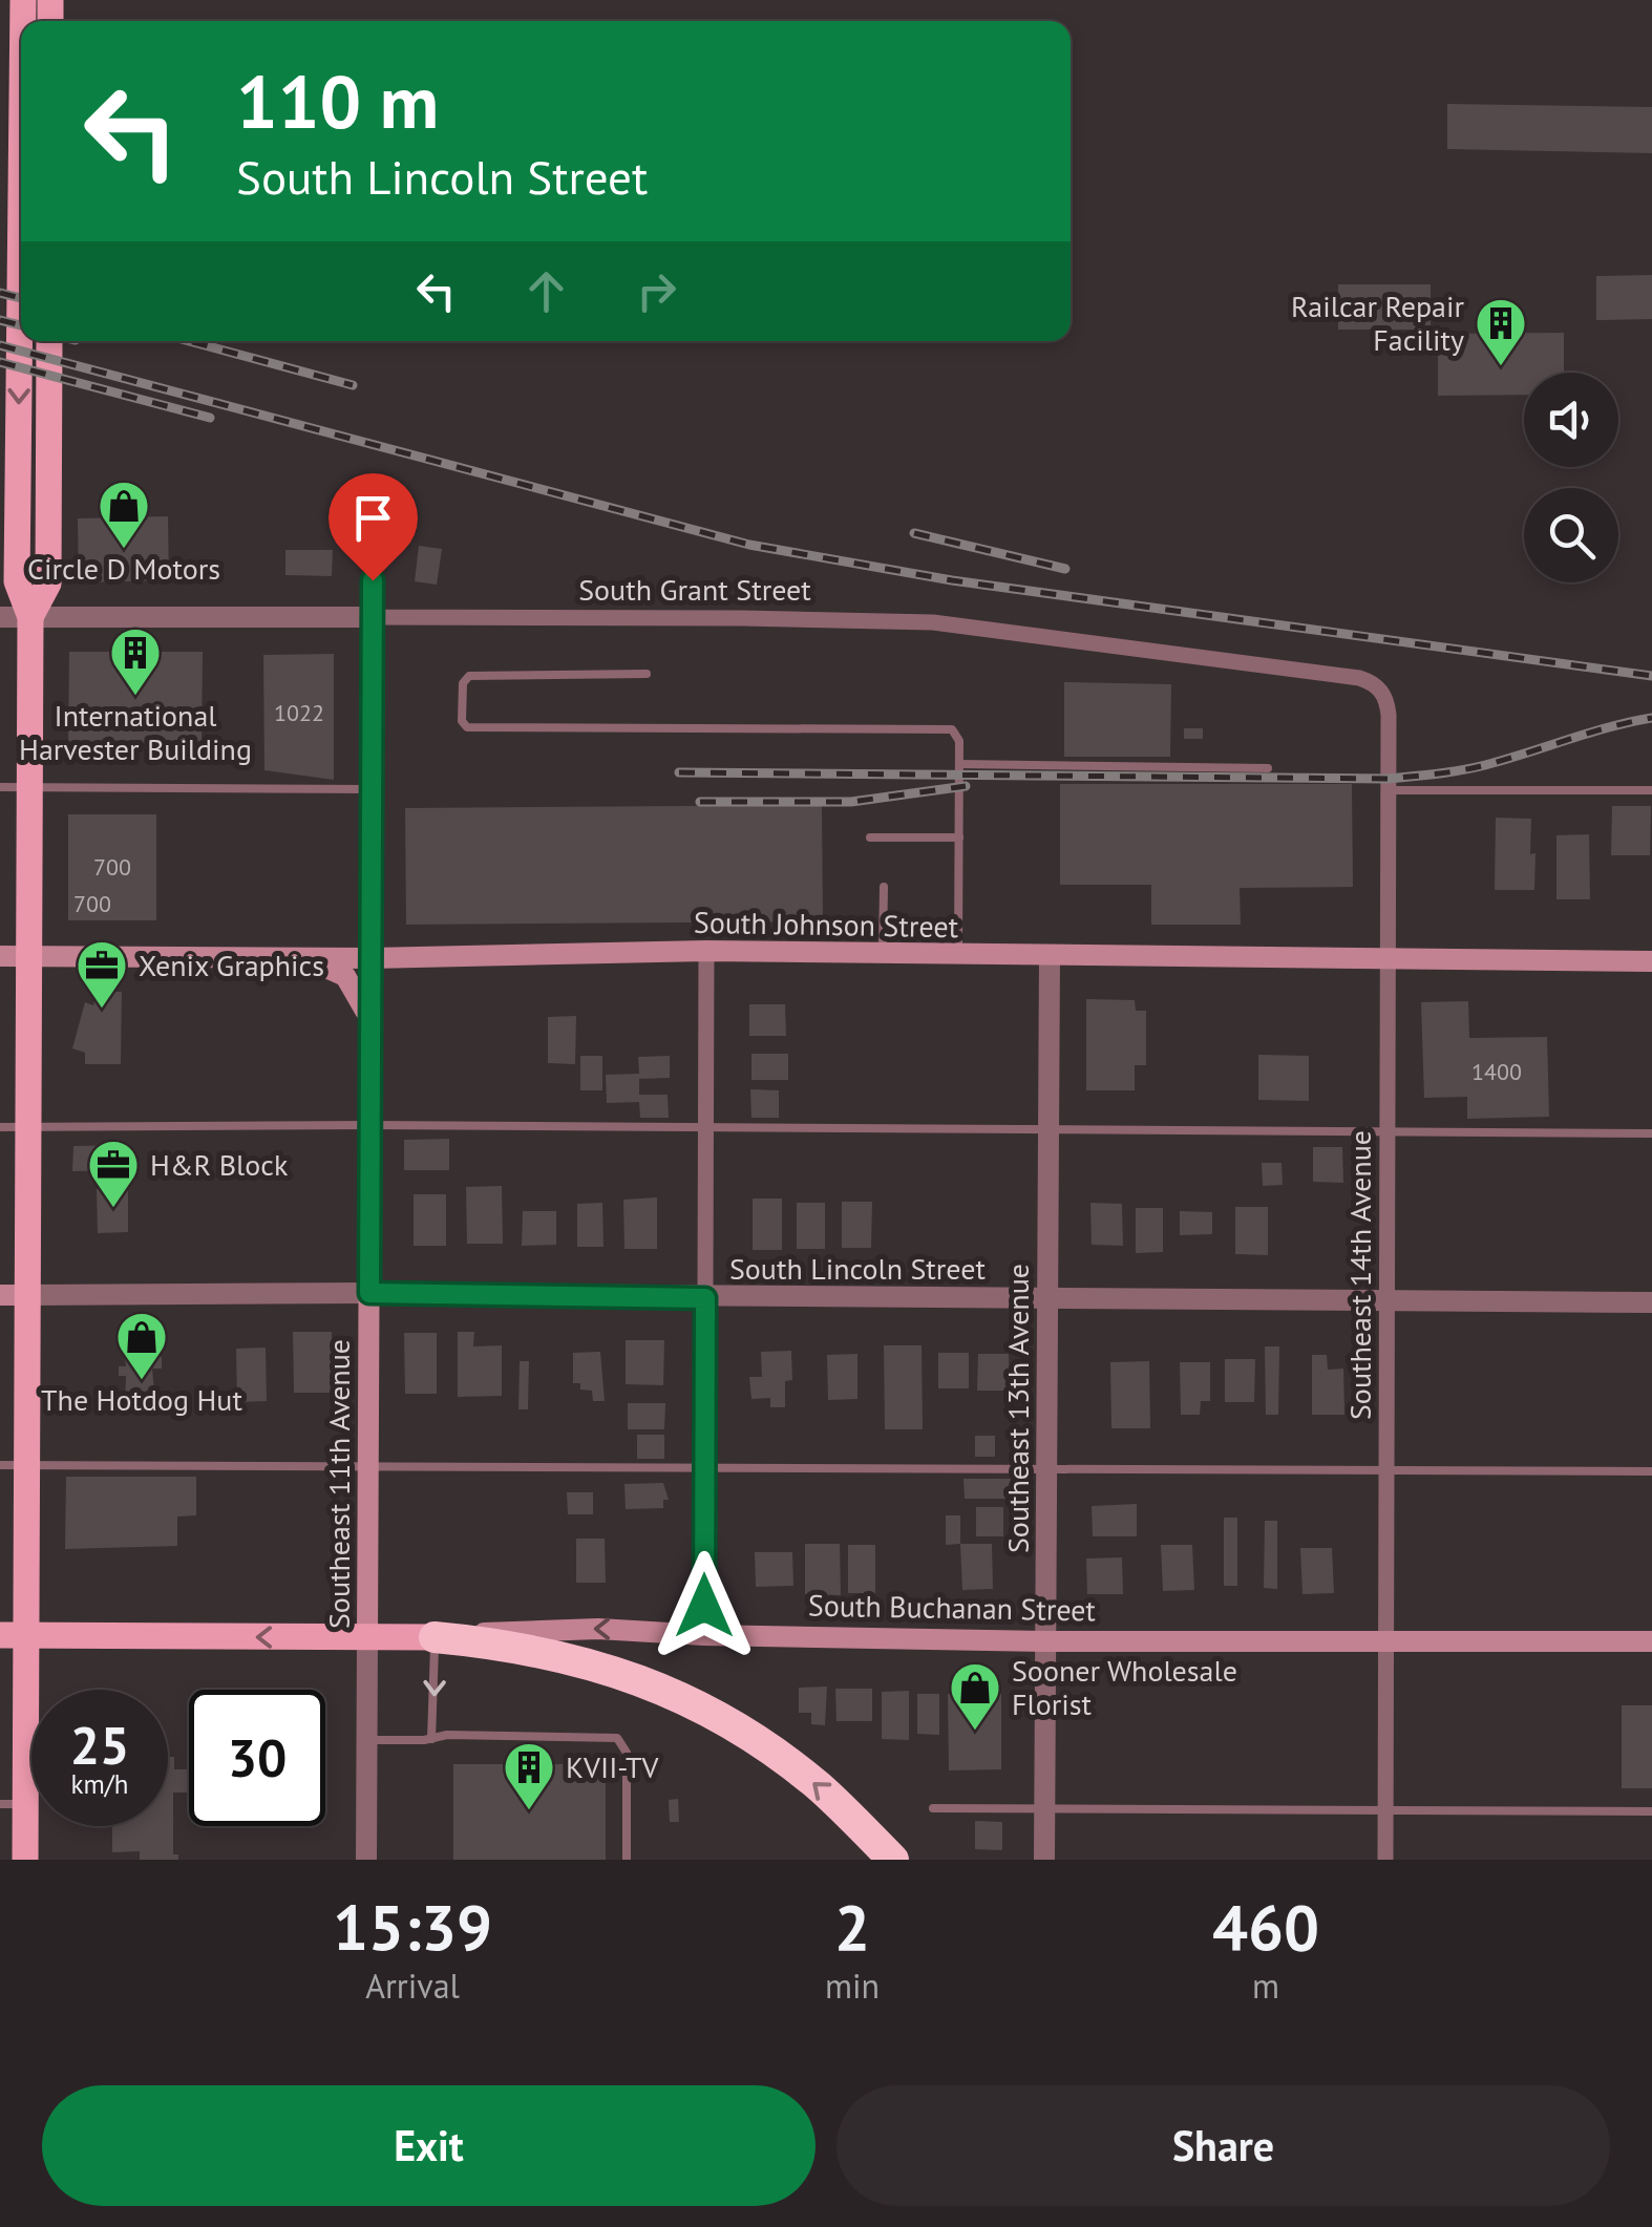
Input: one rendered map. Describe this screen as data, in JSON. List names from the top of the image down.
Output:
{
  "streets": {
    "main road": [
      "South Johnson Street",
      "South Lincoln Street",
      "Southeast 11th Avenue",
      "South Buchanan Street"
    ],
    "street": ["South Grant Street", "Southeast 14th Avenue", "Southeast 13th Avenue"]
  },
  "crossings": [
    ["South Grant Street", "Southeast 14th Avenue"],
    ["South Grant Street", "Southeast 11th Avenue"],
    ["South Johnson Street", "Southeast 14th Avenue"],
    ["South Johnson Street", "Southeast 13th Avenue"],
    ["South Johnson Street", "Southeast 11th Avenue"],
    ["South Lincoln Street", "Southeast 14th Avenue"],
    ["South Lincoln Street", "Southeast 13th Avenue"],
    ["South Lincoln Street", "Southeast 11th Avenue"],
    ["Southeast 14th Avenue", "South Buchanan Street"],
    ["Southeast 13th Avenue", "South Buchanan Street"],
    ["Southeast 11th Avenue", "South Buchanan Street"]
  ],
  "one_way": ["South Buchanan Street"],
  "places": {
    "building": ["Railcar Repair Facility", "International Harvester Building", "KVII-TV"],
    "shop": ["Circle D Motors", "The Hotdog Hut", "Sooner Wholesale Florist"],
    "office": ["Xenix Graphics", "H&R Block"]
  },
  "house_numbers": [
    "1022",
    "700",
    "700",
    "1400"
  ],
  "page": {
    "turn": ["110 m", "South Lincoln Street"],
    "speed": "25 km/h",
    "limit": "30",
    "eta": [
      "15:39",
      "Arrival",
      "2",
      "min",
      "460",
      "m"
    ],
    "buttons": ["Exit", "Share"]
  }
}
